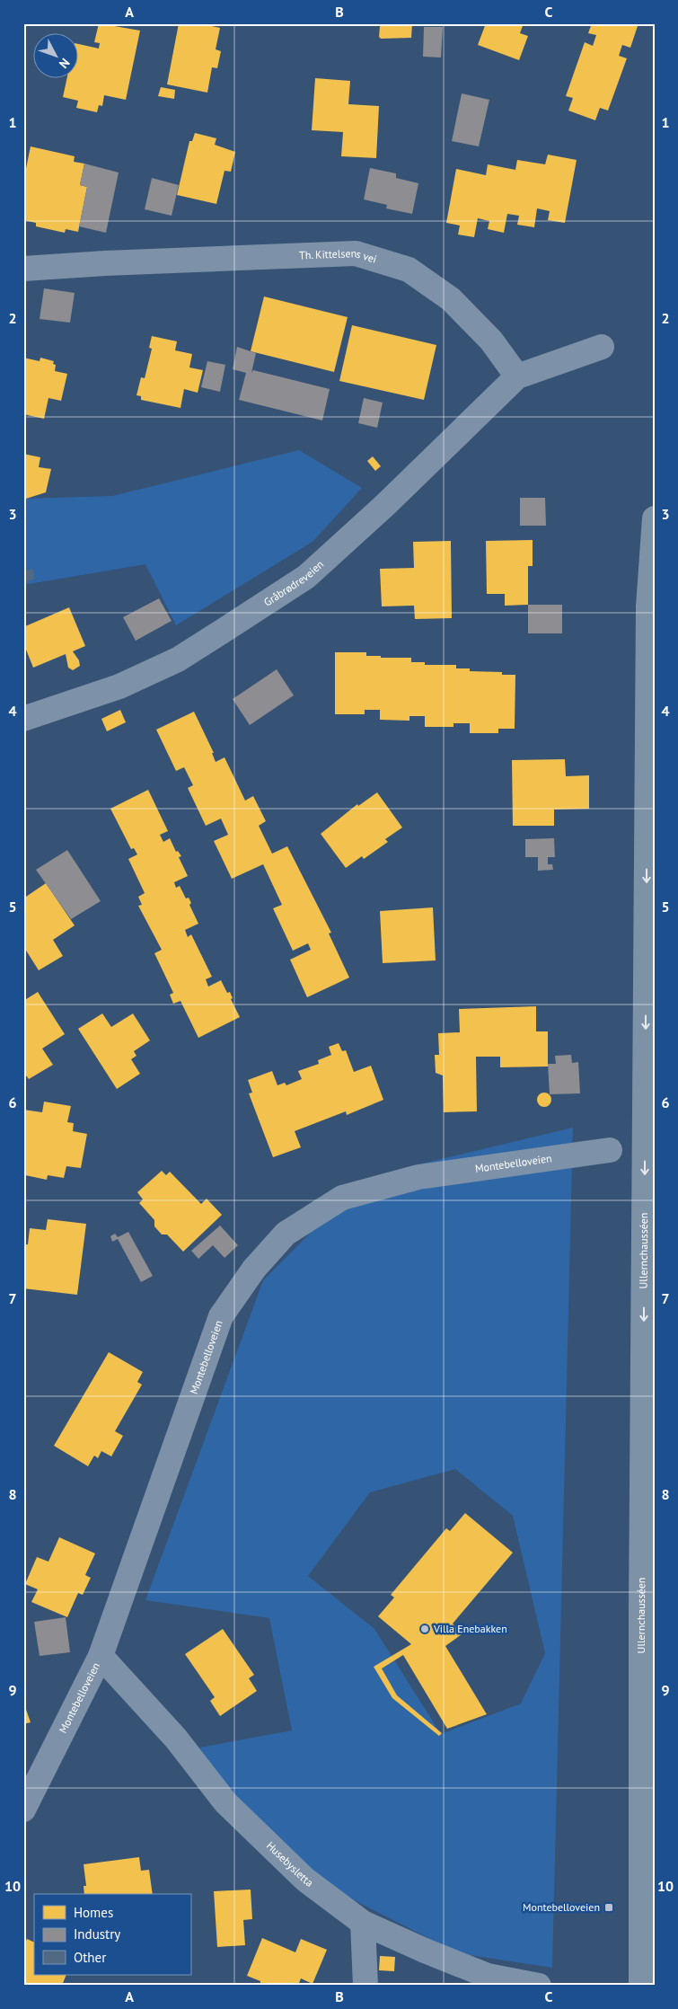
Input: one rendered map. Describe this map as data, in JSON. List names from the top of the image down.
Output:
{
  "streets": {
    "highway": ["Ullernchausséen"],
    "street": [
      "Th. Kittelsens vei",
      "Gråbrødreveien",
      "Montebelloveien",
      "Husebysletta"
    ]
  },
  "crossings": [
    ["Th. Kittelsens vei", "Gråbrødreveien"],
    ["Montebelloveien", "Husebysletta"]
  ],
  "one_way": ["Ullernchausséen"],
  "places": {
    "other": ["Villa Enebakken"],
    "transit": ["Montebelloveien"]
  },
  "legend": ["Homes", "Industry", "Other"],
  "north": "bottom right",
  "grid": {
    "columns": ["A", "B", "C"],
    "rows": [
      "1",
      "2",
      "3",
      "4",
      "5",
      "6",
      "7",
      "8",
      "9",
      "10"
    ]
  }
}
